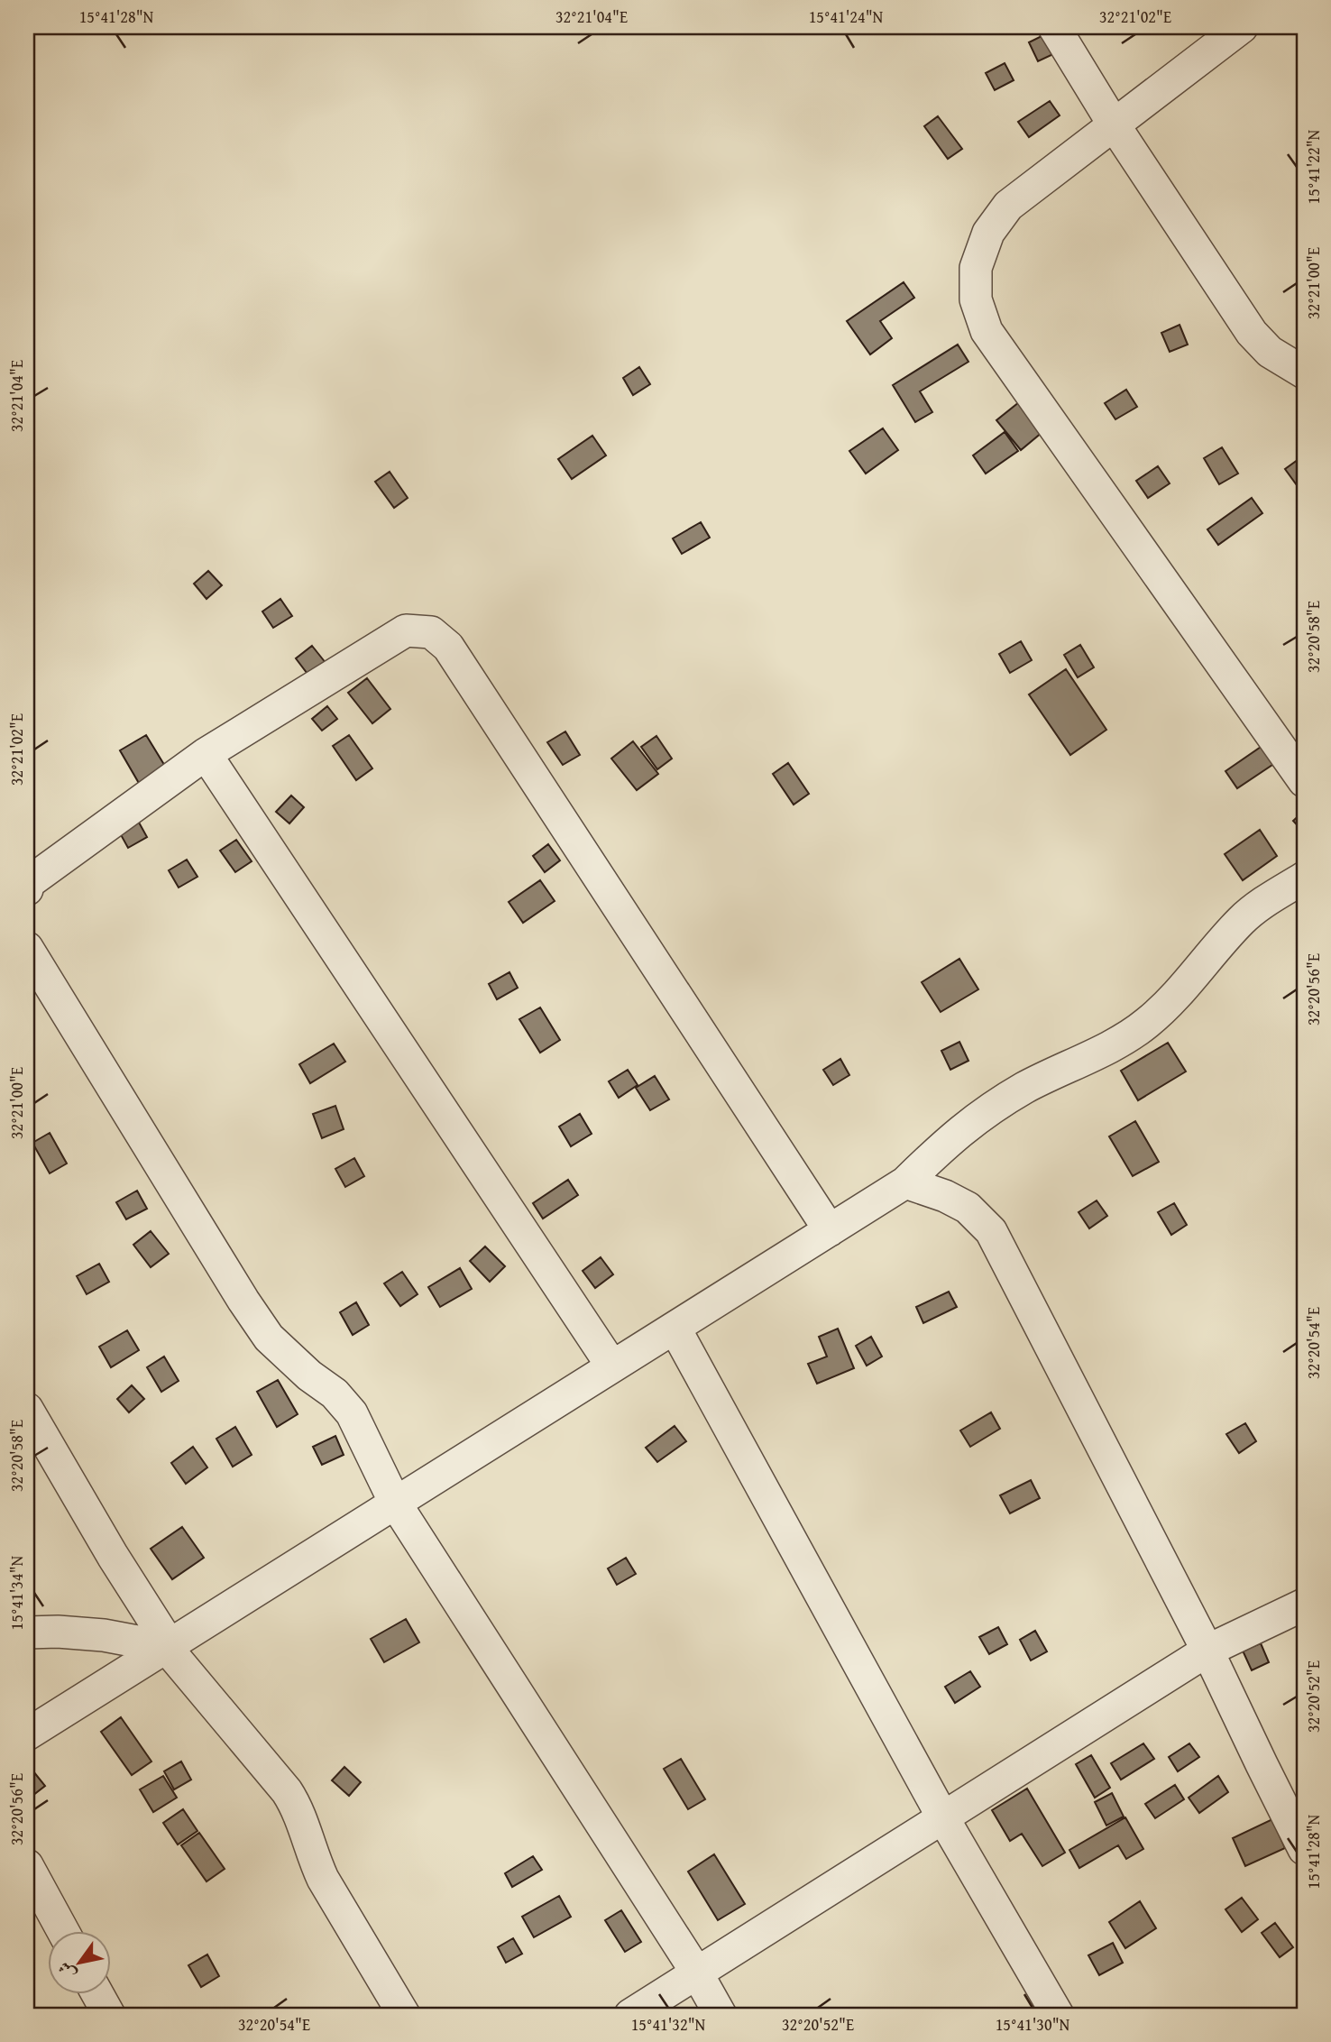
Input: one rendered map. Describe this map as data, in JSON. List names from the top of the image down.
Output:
{
  "north": "bottom left",
  "coordinates": [
    "15°41'28\"N",
    "32°21'04\"E",
    "15°41'24\"N",
    "32°21'02\"E",
    "15°41'22\"N",
    "32°21'00\"E",
    "32°20'58\"E",
    "32°20'56\"E",
    "32°20'54\"E",
    "15°41'34\"N",
    "32°20'52\"E",
    "15°41'32\"N",
    "15°41'30\"N"
  ]
}
